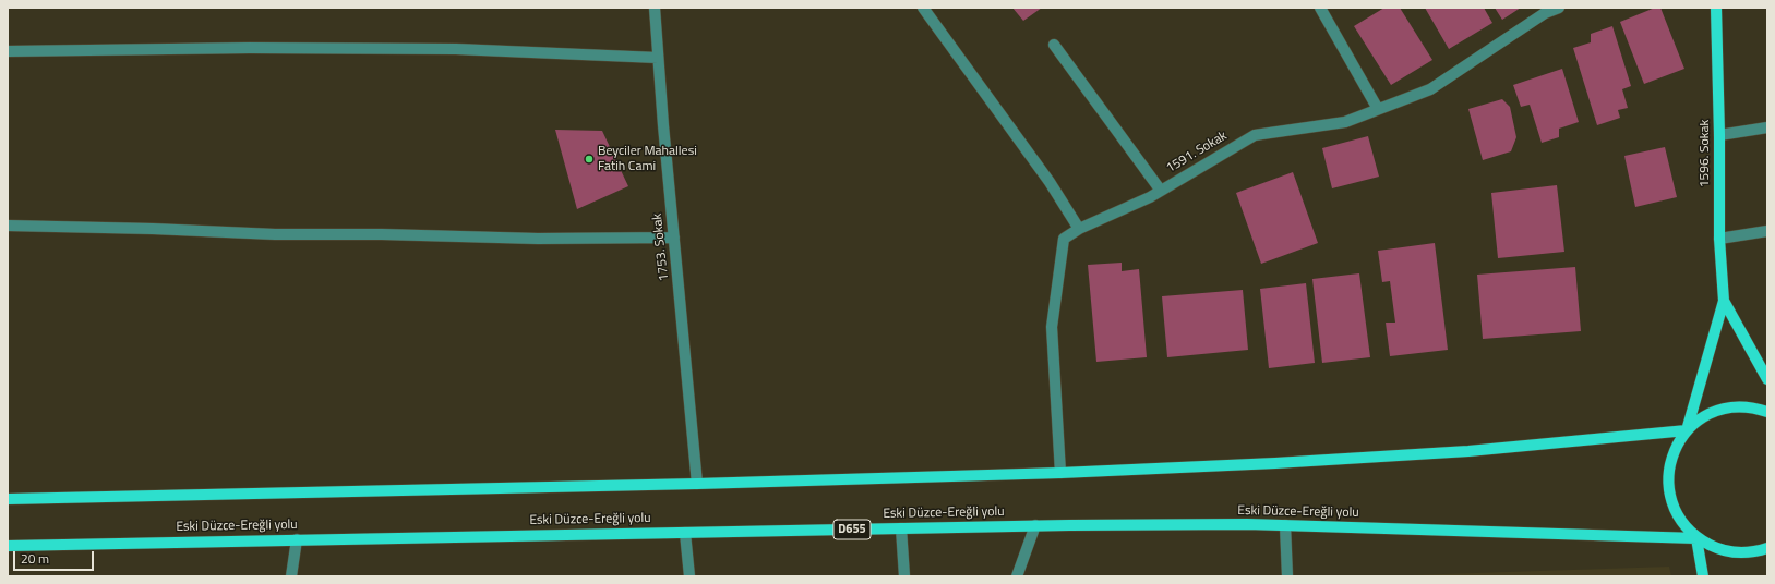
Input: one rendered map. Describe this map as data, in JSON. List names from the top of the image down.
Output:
{
  "streets": {
    "main road": ["1596. Sokak", "Eski Düzce-Ereğli yolu", "D655"],
    "street": ["1591. Sokak", "1753. Sokak"]
  },
  "places": ["Beyciler Mahallesi Fatih Cami"],
  "scale_bar": "20 m"
}
